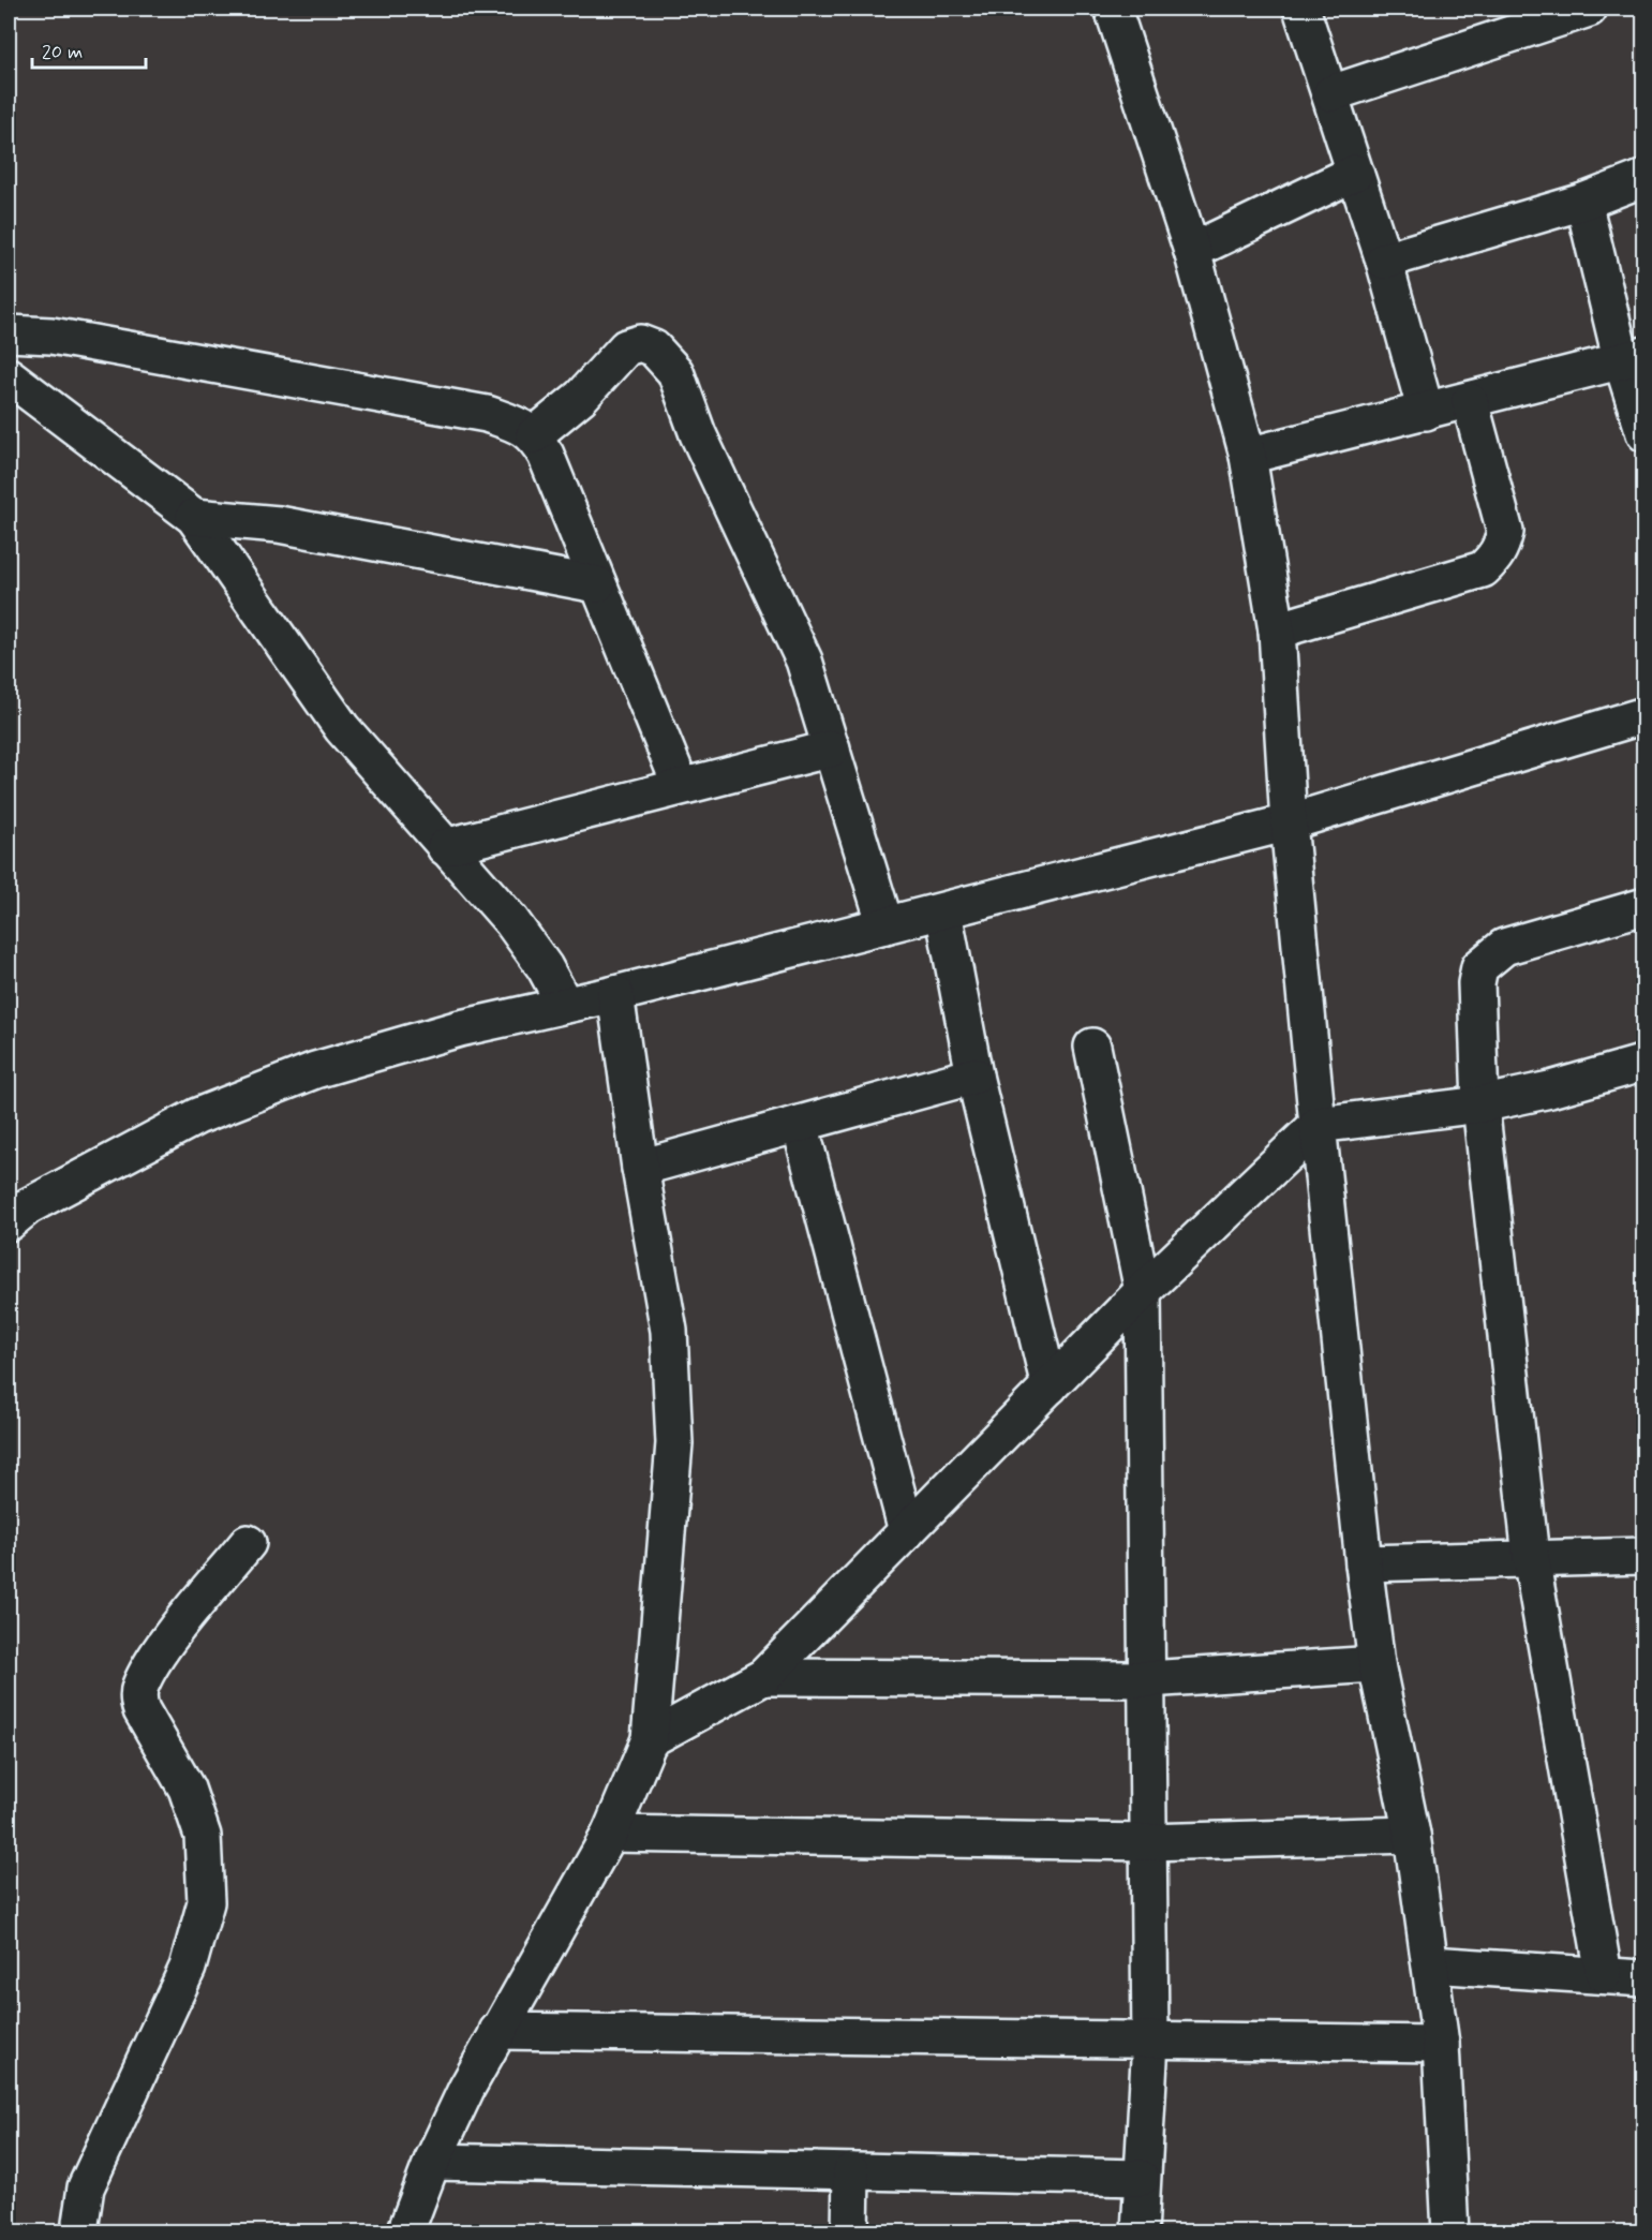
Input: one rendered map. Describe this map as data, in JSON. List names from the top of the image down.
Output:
{
  "scale_bar": "20 m"
}
